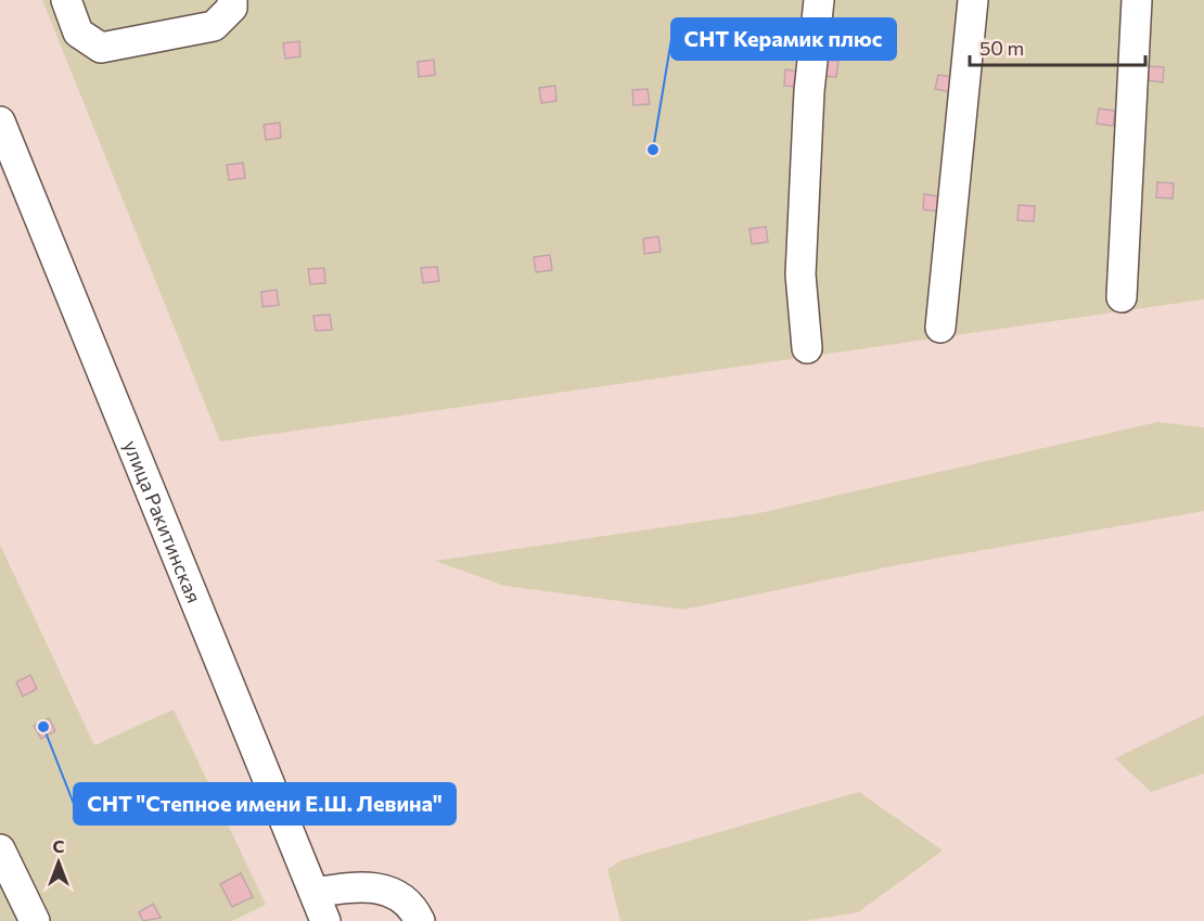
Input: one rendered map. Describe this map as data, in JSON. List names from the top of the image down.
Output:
{
  "streets": {
    "street": ["улица Ракитинская"]
  },
  "places": ["СНТ Керамик плюс", "СНТ \"Степное имени Е.Ш. Левина\""],
  "scale_bar": "50 m",
  "north": "top"
}
